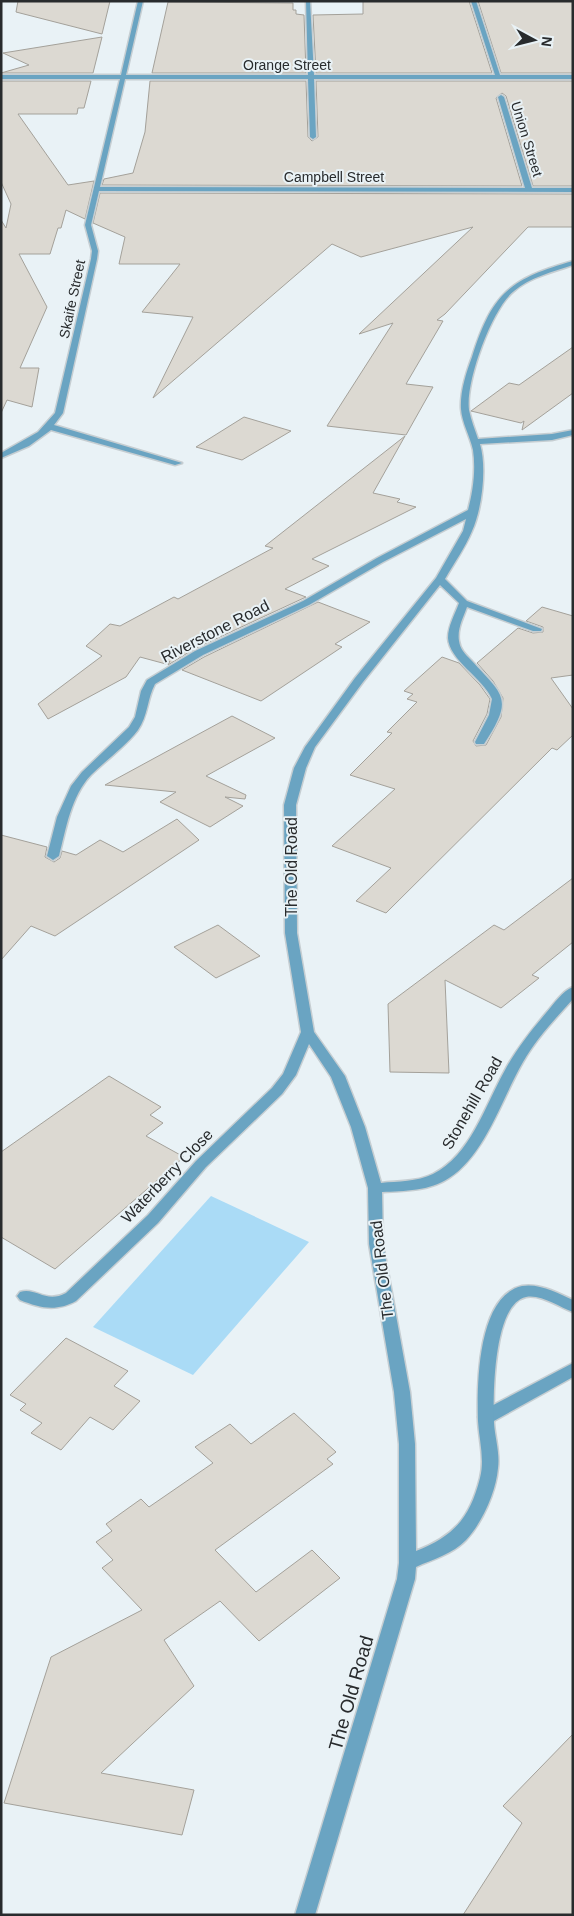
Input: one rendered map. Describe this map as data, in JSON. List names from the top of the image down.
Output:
{
  "streets": {
    "street": [
      "Orange Street",
      "Union Street",
      "Campbell Street",
      "Skaife Street",
      "Riverstone Road",
      "The Old Road",
      "Stonehill Road",
      "Waterberry Close"
    ]
  },
  "crossings": [
    ["Orange Street", "Skaife Street"],
    ["Union Street", "Campbell Street"],
    ["Campbell Street", "Skaife Street"],
    ["Riverstone Road", "The Old Road"],
    ["The Old Road", "Stonehill Road"],
    ["The Old Road", "Waterberry Close"]
  ],
  "north": "right"
}
